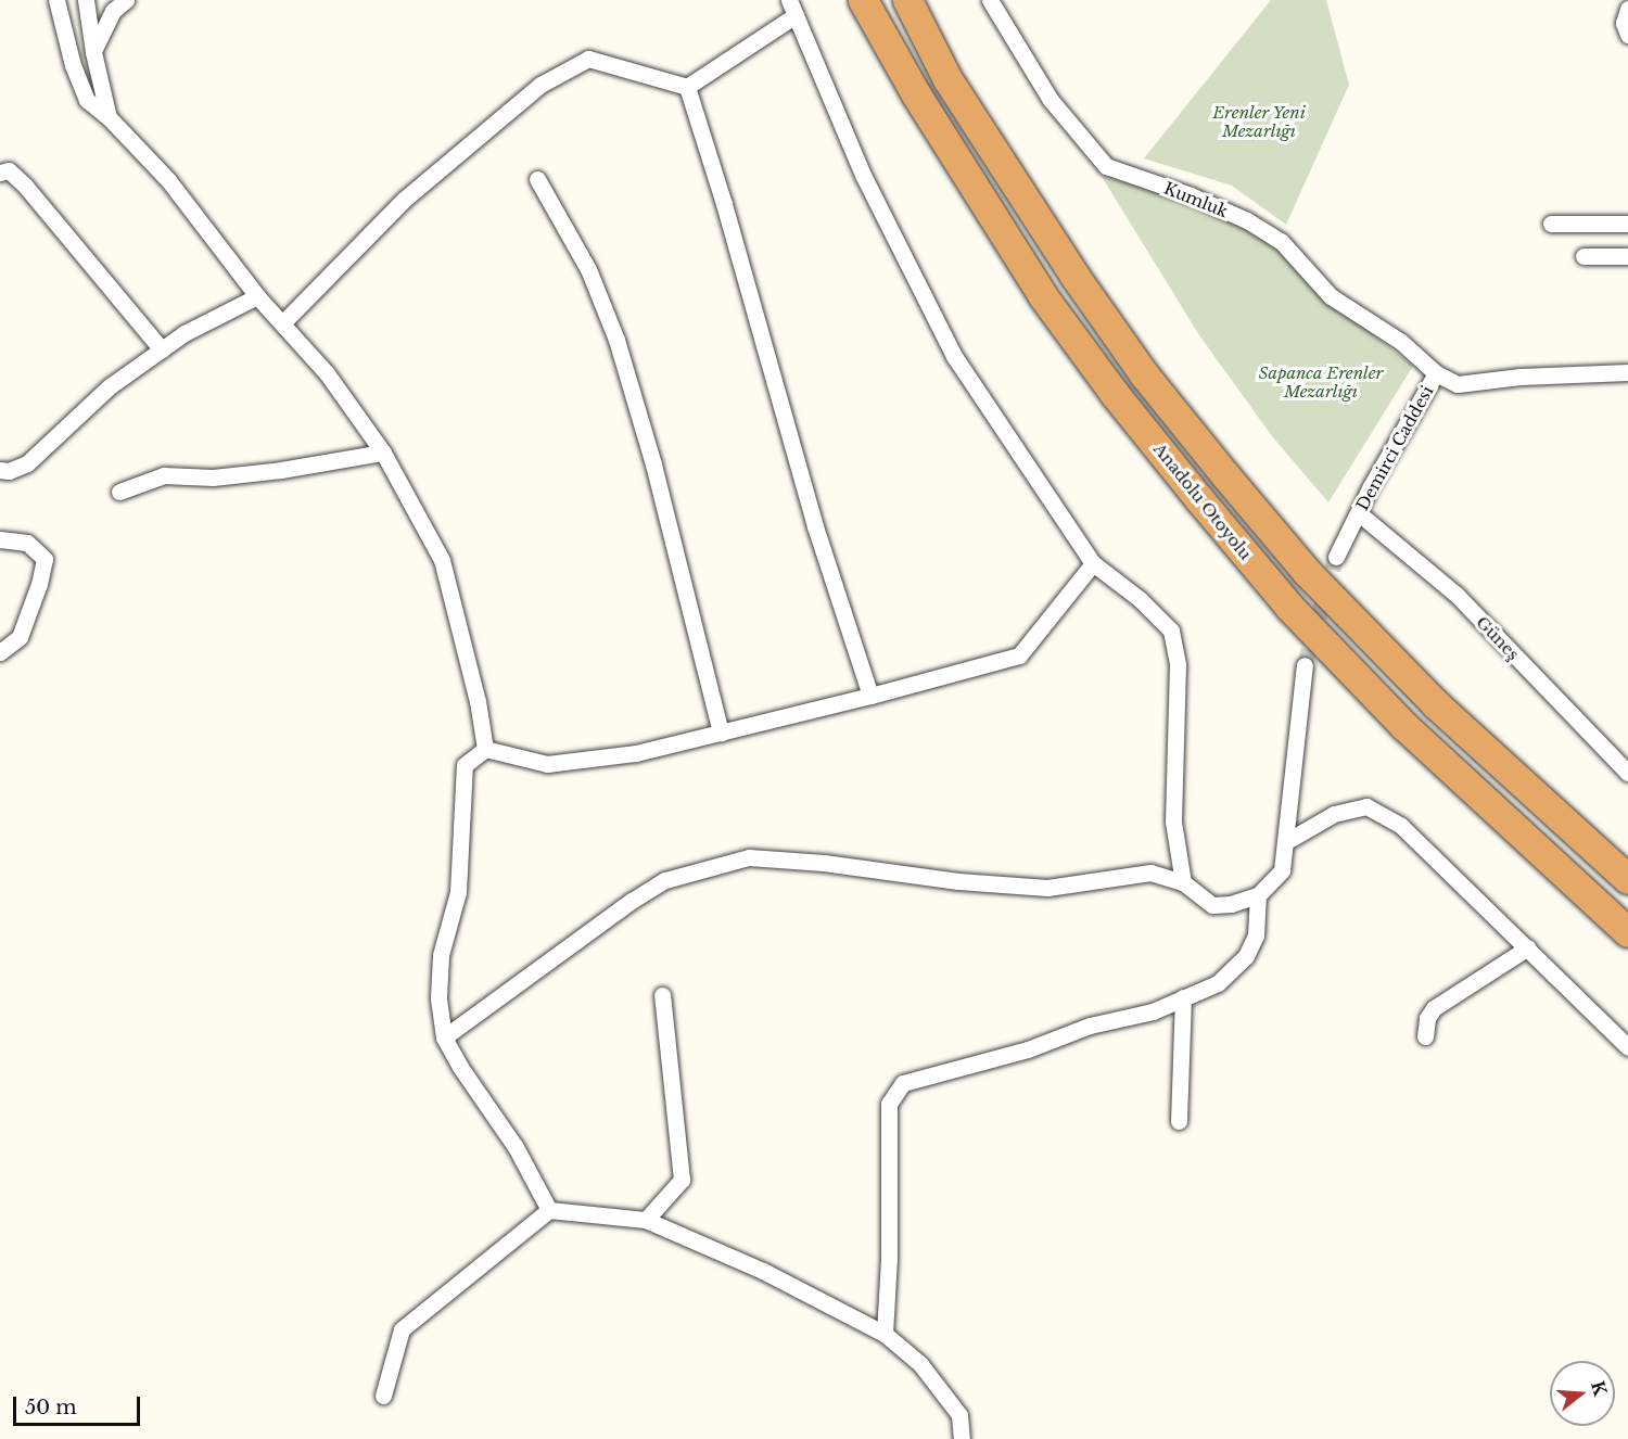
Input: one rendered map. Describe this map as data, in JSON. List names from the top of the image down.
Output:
{
  "streets": {
    "highway": ["Anadolu Otoyolu"],
    "street": ["Kumluk", "Demirci Caddesi", "Güneş"]
  },
  "crossings": [
    ["Kumluk", "Demirci Caddesi"],
    ["Demirci Caddesi", "Güneş"]
  ],
  "parks": ["Erenler Yeni Mezarlığı", "Sapanca Erenler Mezarlığı"],
  "scale_bar": "50 m",
  "north": "right"
}
